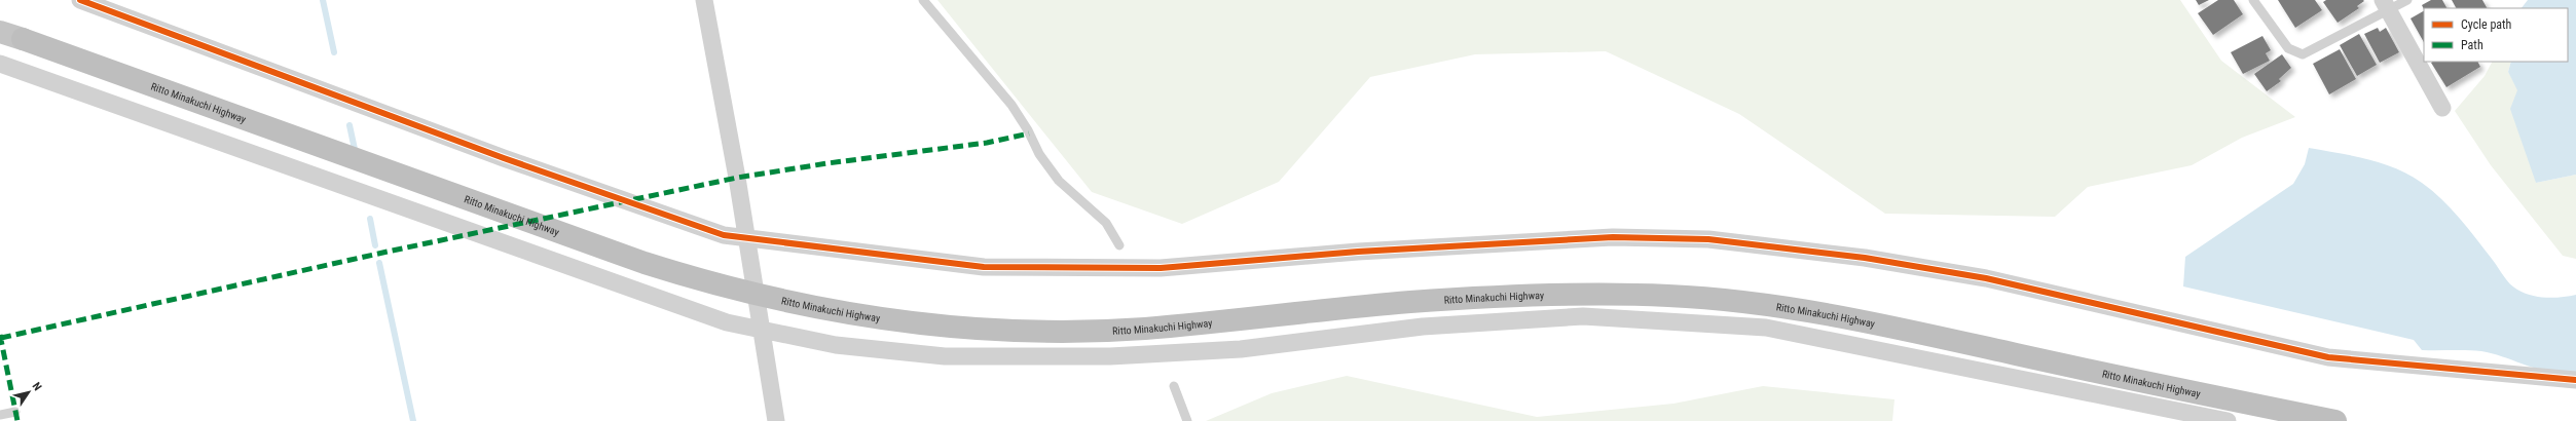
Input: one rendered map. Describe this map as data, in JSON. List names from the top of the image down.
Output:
{
  "streets": {
    "highway": ["Ritto Minakuchi Highway"]
  },
  "legend": ["Cycle path", "Path"],
  "north": "top right"
}
